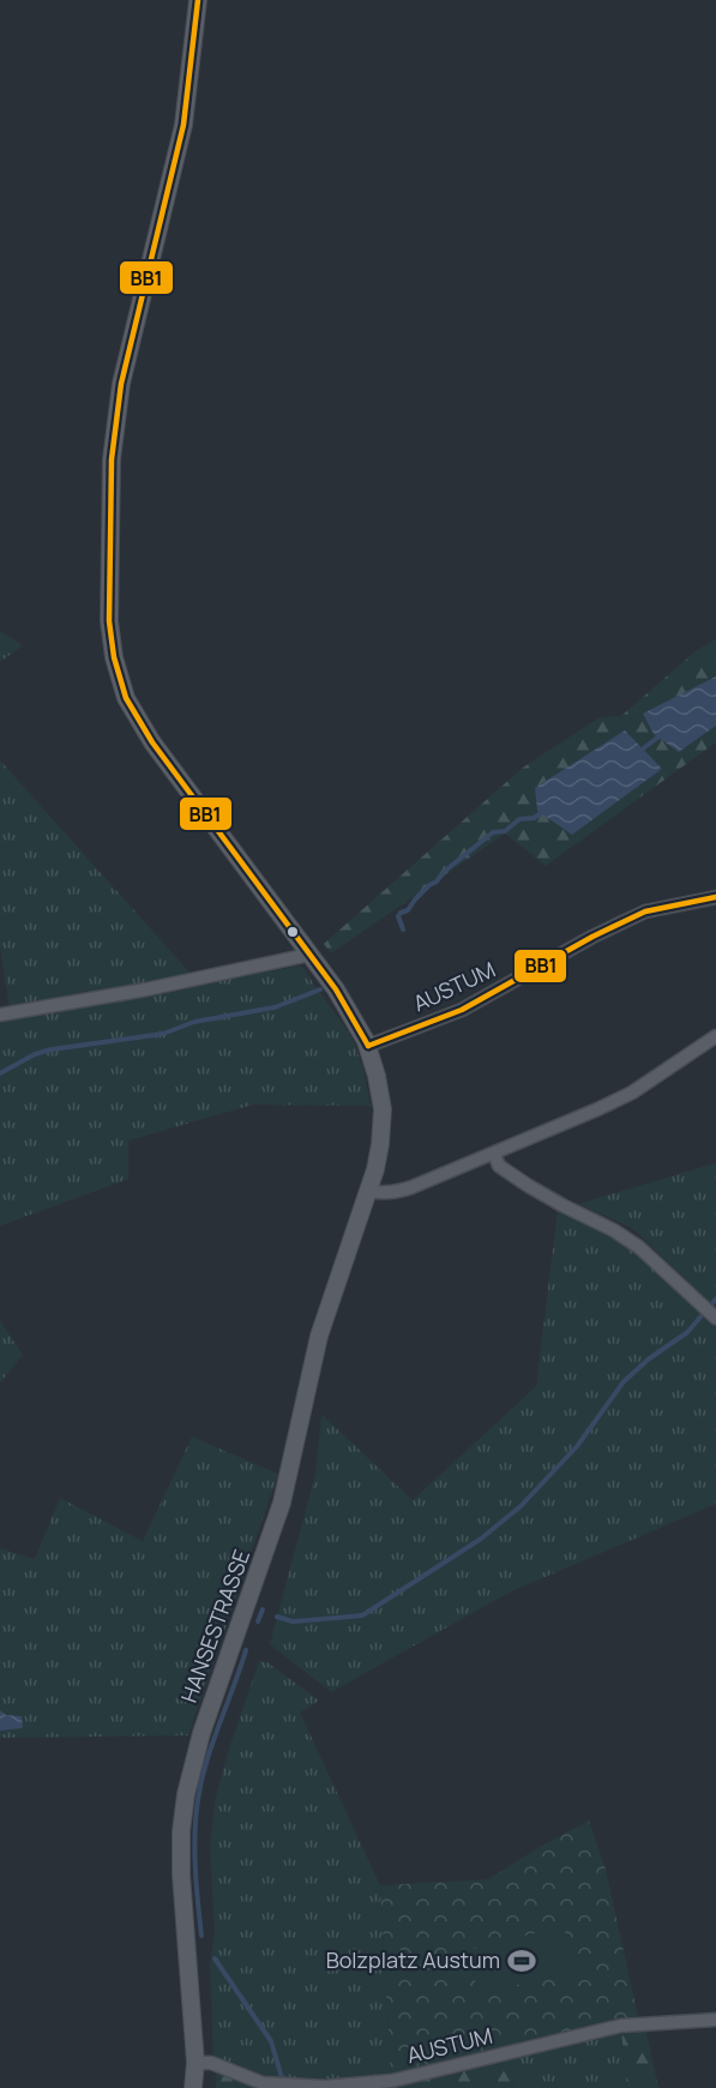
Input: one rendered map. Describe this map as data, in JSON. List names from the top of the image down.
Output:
{
  "streets": {
    "street": ["AUSTUM", "HANSESTRASSE"]
  },
  "crossings": [
    ["AUSTUM", "HANSESTRASSE"]
  ],
  "places": {
    "sports": ["Bolzplatz Austum"]
  },
  "lines": ["transit line BB1"]
}
